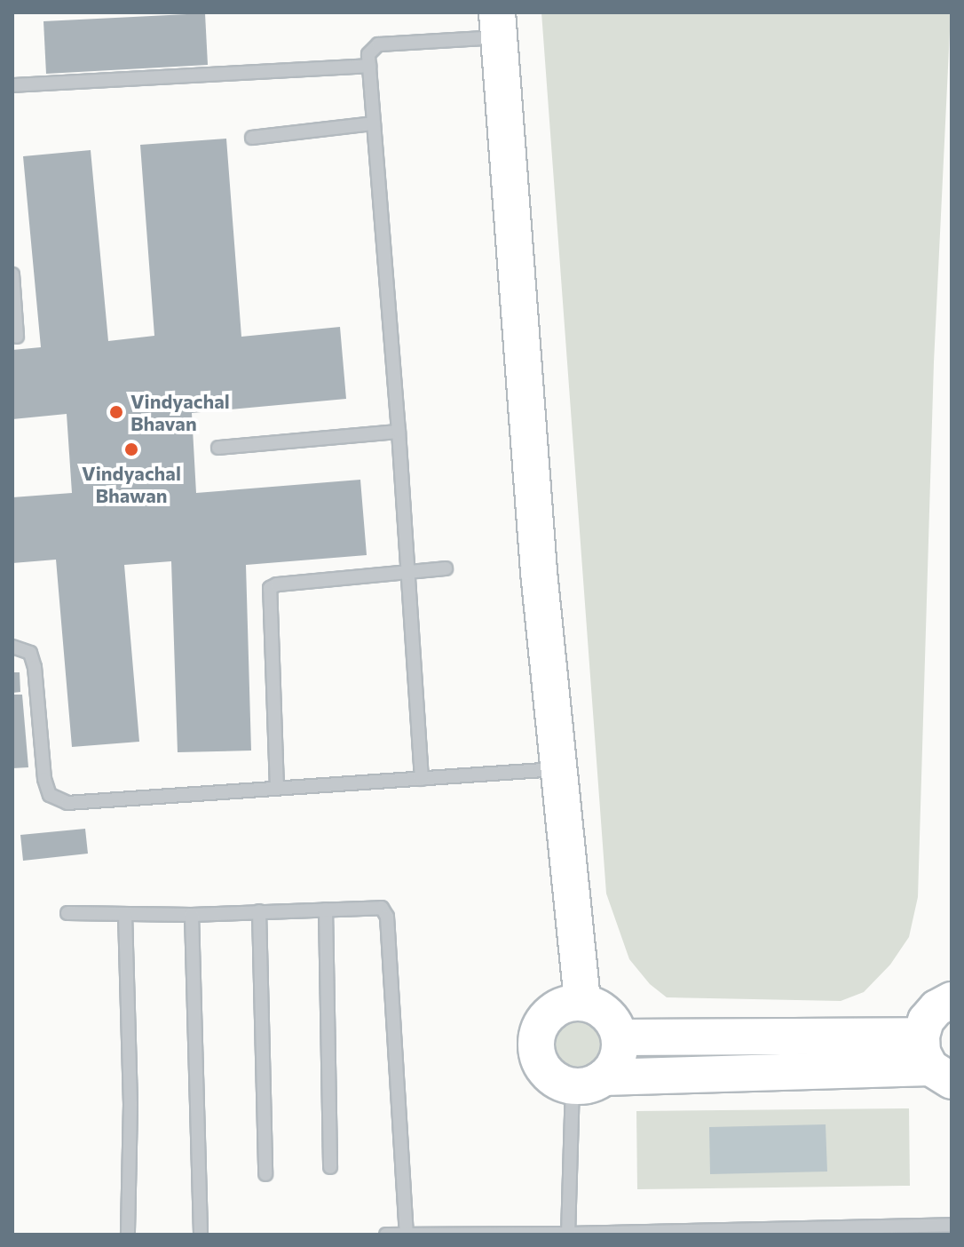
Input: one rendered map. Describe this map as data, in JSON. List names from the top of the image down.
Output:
{
  "places": ["Vindyachal Bhavan", "Vindyachal Bhawan"]
}
